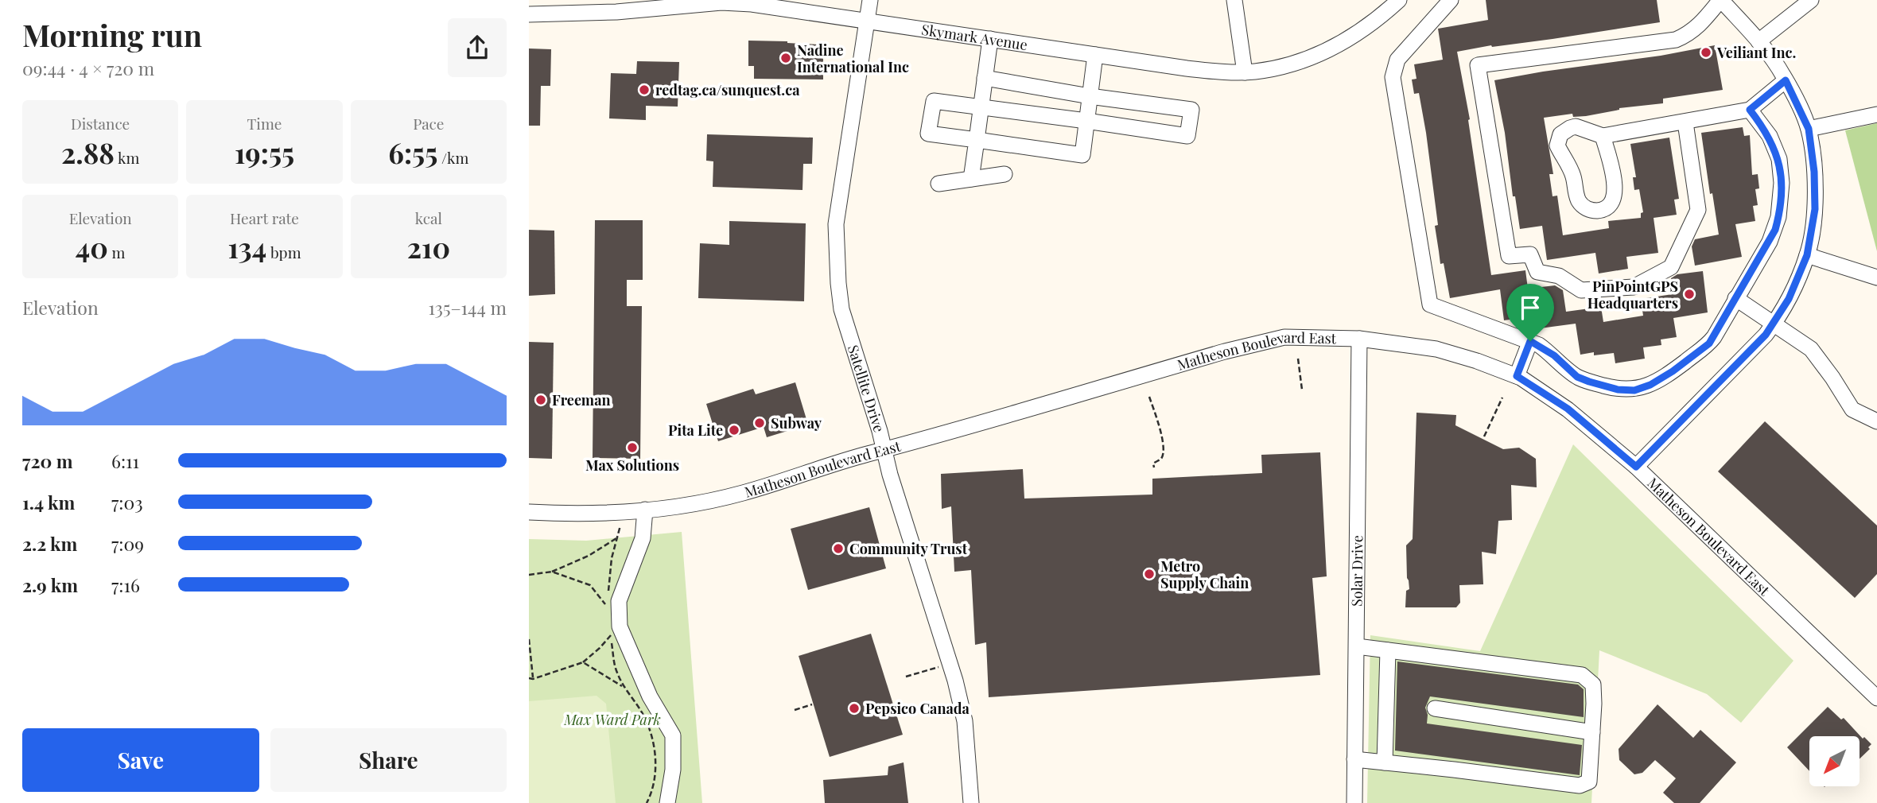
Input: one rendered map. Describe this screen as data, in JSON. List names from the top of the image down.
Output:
{
  "streets": {
    "street": [
      "Skymark Avenue",
      "Matheson Boulevard East",
      "Satellite Drive",
      "Solar Drive"
    ]
  },
  "crossings": [
    ["Skymark Avenue", "Satellite Drive"],
    ["Matheson Boulevard East", "Satellite Drive"],
    ["Matheson Boulevard East", "Solar Drive"]
  ],
  "parks": ["Max Ward Park"],
  "places": [
    "Veiliant Inc.",
    "Nadine International Inc",
    "redtag.ca/sunquest.ca",
    "PinPointGPS Headquarters",
    "Freeman",
    "Subway",
    "Pita Lite",
    "Max Solutions",
    "Community Trust",
    "Metro Supply Chain",
    "Pepsico Canada"
  ],
  "north": "bottom left",
  "page": {
    "heading": ["Morning run", "09:44 · 4 × 720 m"],
    "stats": [
      ["Distance", "2.88 km"],
      ["Time", "19:55"],
      ["Pace", "6:55 /km"],
      ["Elevation", "40 m"],
      ["Heart rate", "134 bpm"],
      ["kcal", "210"]
    ],
    "chart": ["Elevation", "135–144 m"],
    "list": [
      {
        "name": "720 m",
        "note": "6:11"
      },
      {
        "name": "1.4 km",
        "note": "7:03"
      },
      {
        "name": "2.2 km",
        "note": "7:09"
      },
      {
        "name": "2.9 km",
        "note": "7:16"
      }
    ],
    "buttons": ["Save", "Share"]
  }
}
